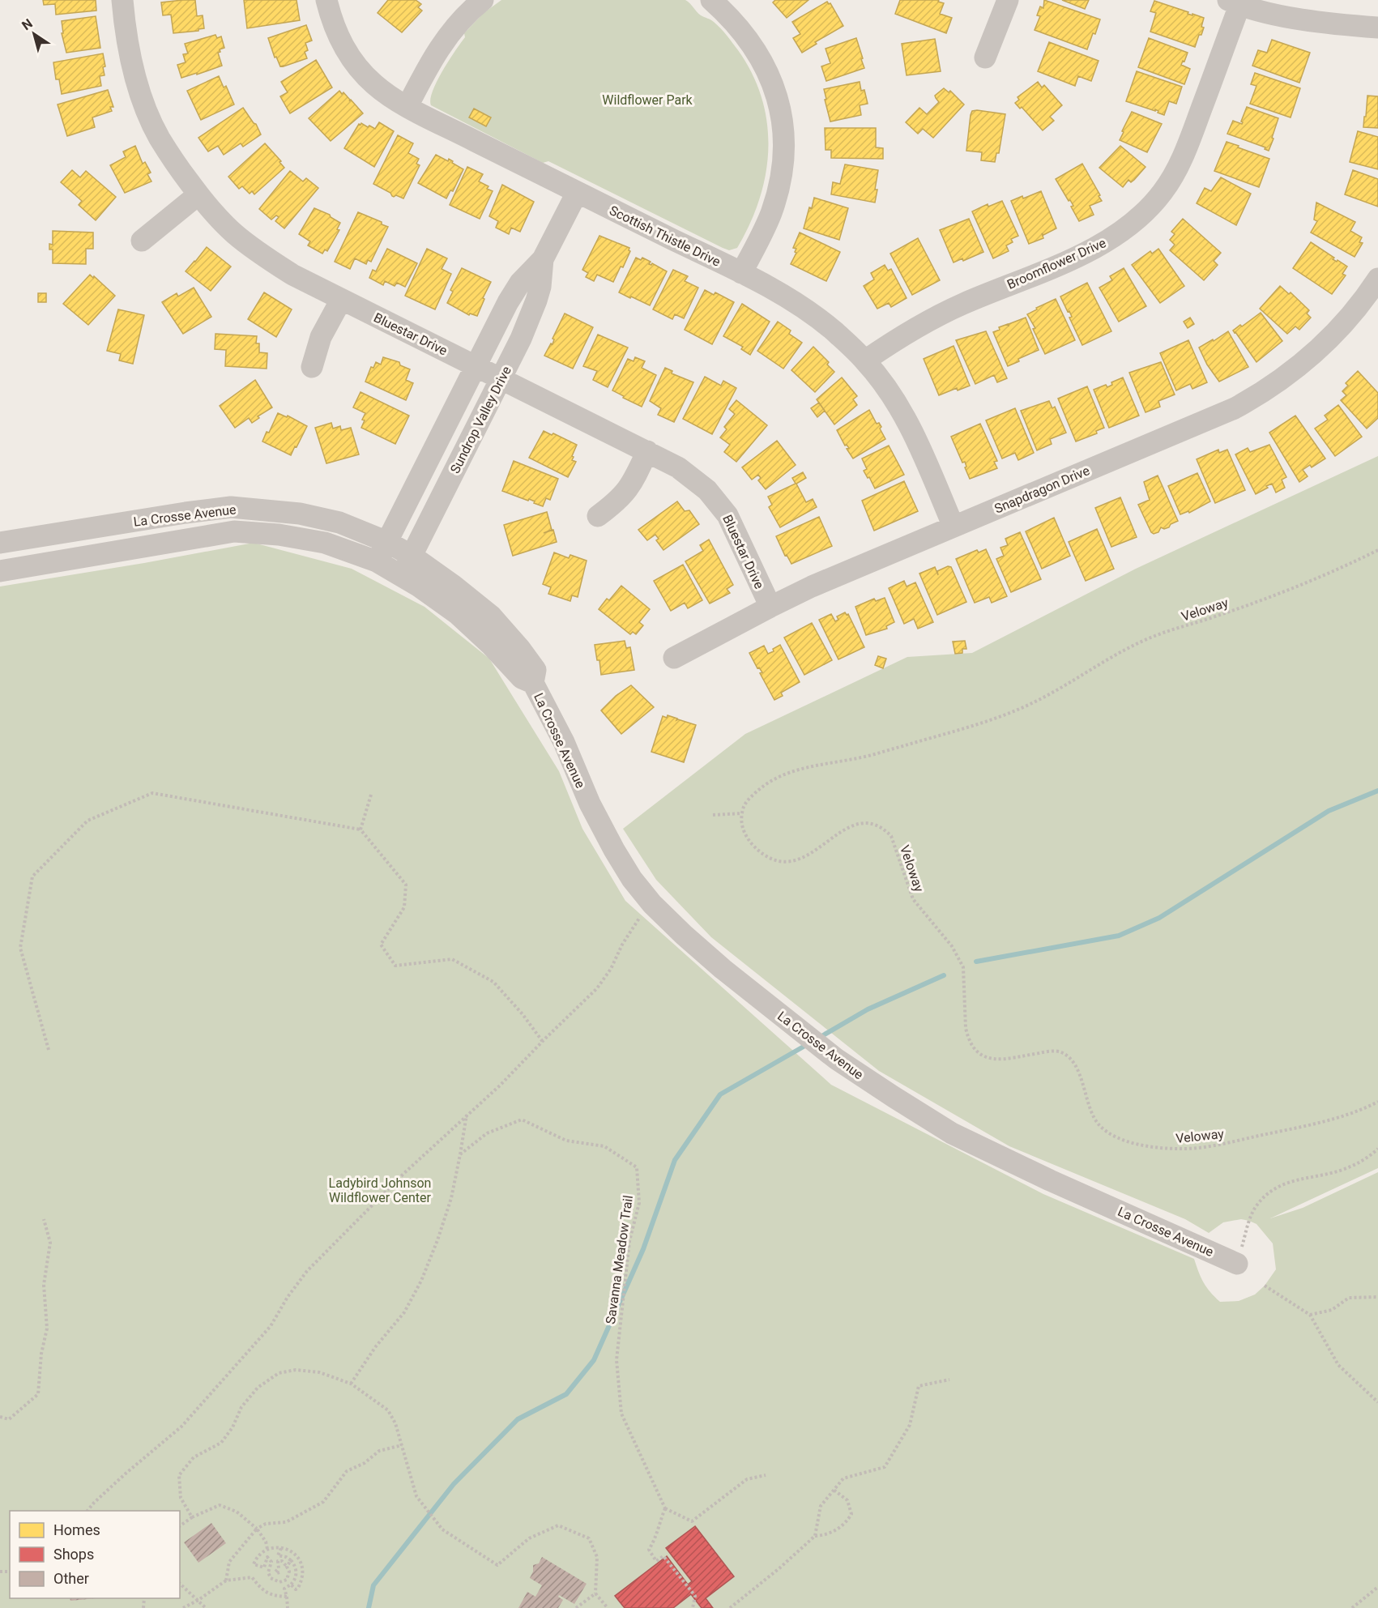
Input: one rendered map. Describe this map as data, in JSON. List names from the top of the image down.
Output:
{
  "streets": {
    "street": [
      "Scottish Thistle Drive",
      "Broomflower Drive",
      "Bluestar Drive",
      "Sundrop Valley Drive",
      "Snapdragon Drive",
      "La Crosse Avenue"
    ],
    "path": ["Veloway", "Savanna Meadow Trail"]
  },
  "crossings": [
    ["Scottish Thistle Drive", "Broomflower Drive"],
    ["Scottish Thistle Drive", "Sundrop Valley Drive"],
    ["Scottish Thistle Drive", "Snapdragon Drive"],
    ["Bluestar Drive", "Sundrop Valley Drive"],
    ["Bluestar Drive", "Snapdragon Drive"],
    ["Sundrop Valley Drive", "La Crosse Avenue"]
  ],
  "parks": ["Wildflower Park", "Ladybird Johnson Wildflower Center"],
  "legend": ["Homes", "Shops", "Other"],
  "north": "top left"
}
